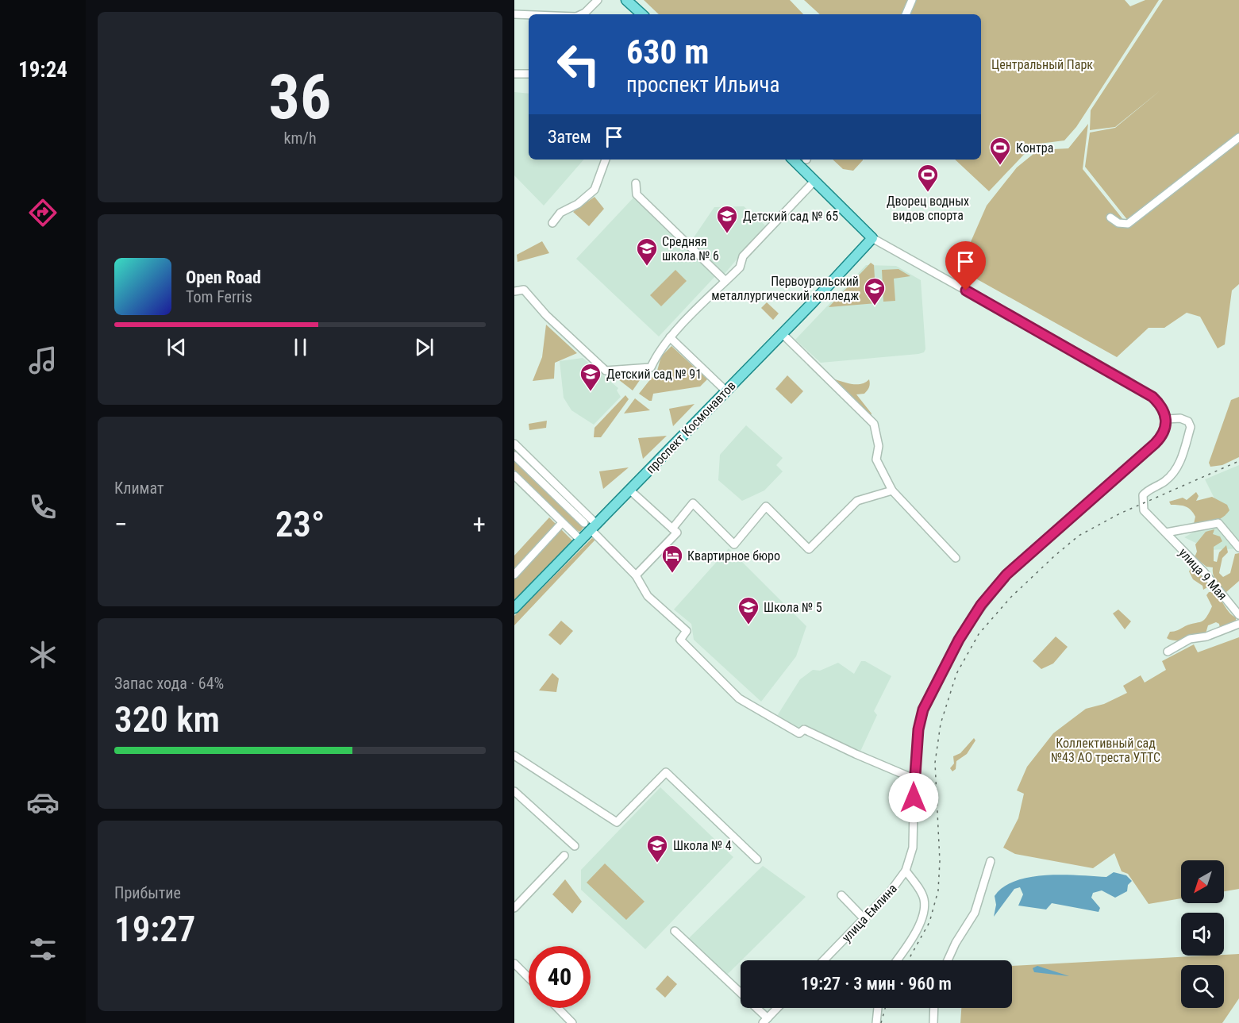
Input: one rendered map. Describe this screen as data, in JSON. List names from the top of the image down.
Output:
{
  "streets": {
    "main road": ["проспект Космонавтов"],
    "street": ["улица 9 Мая", "улица Емлина"]
  },
  "crossings": [
    ["улица 9 Мая", "улица Емлина"]
  ],
  "parks": ["Центральный Парк", "Коллективный сад №43 АО треста УТТС"],
  "places": {
    "sports": ["Контра", "Дворец водных видов спорта"],
    "school or university": [
      "Детский сад № 65",
      "Средняя школа № 6",
      "Первоуральский металлургический колледж",
      "Детский сад № 91",
      "Школа № 5",
      "Школа № 4"
    ],
    "hotel": ["Квартирное бюро"]
  },
  "north": "bottom left",
  "page": {
    "tabs": "19:24",
    "tile": [
      ["36", "km/h"],
      "Климат",
      ["Запас хода · 64%", "320 km"],
      ["Прибытие", "19:27"]
    ],
    "turn": ["630 m", "проспект Ильича"],
    "then": "Затем",
    "song": ["Open Road", "Tom Ferris"],
    "heat": ["−", "23°", "+"],
    "limit": "40",
    "trip": "19:27 · 3 мин · 960 m"
  }
}
